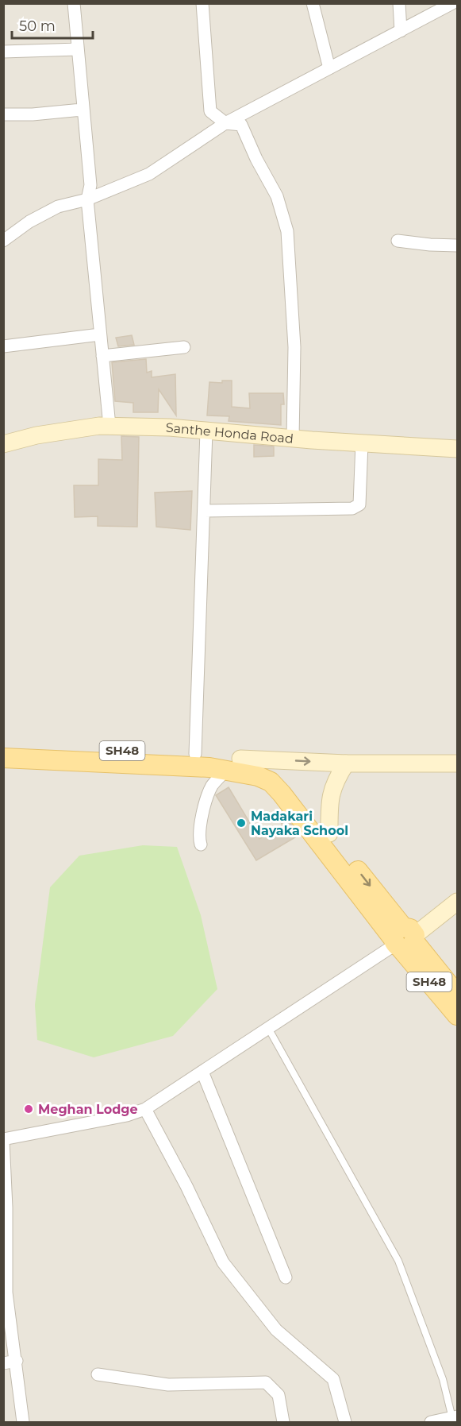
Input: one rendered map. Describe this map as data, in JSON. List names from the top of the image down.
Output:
{
  "streets": {
    "main road": ["Santhe Honda Road", "SH48"]
  },
  "places": ["Madakari Nayaka School", "Meghan Lodge"],
  "scale_bar": "50 m"
}
